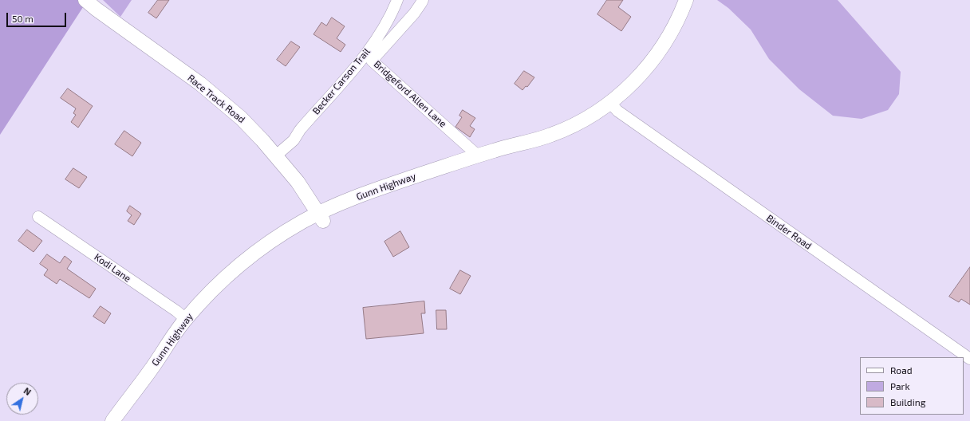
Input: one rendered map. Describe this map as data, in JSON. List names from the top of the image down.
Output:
{
  "streets": {
    "main road": ["Race Track Road", "Gunn Highway"],
    "street": [
      "Becker Carson Trail",
      "Bridgeford Allen Lane",
      "Binder Road",
      "Kodi Lane"
    ]
  },
  "crossings": [
    ["Becker Carson Trail", "Race Track Road"],
    ["Bridgeford Allen Lane", "Gunn Highway"],
    ["Race Track Road", "Gunn Highway"],
    ["Gunn Highway", "Binder Road"],
    ["Gunn Highway", "Kodi Lane"]
  ],
  "legend": ["Road", "Park", "Building"],
  "scale_bar": "50 m",
  "north": "top right"
}
